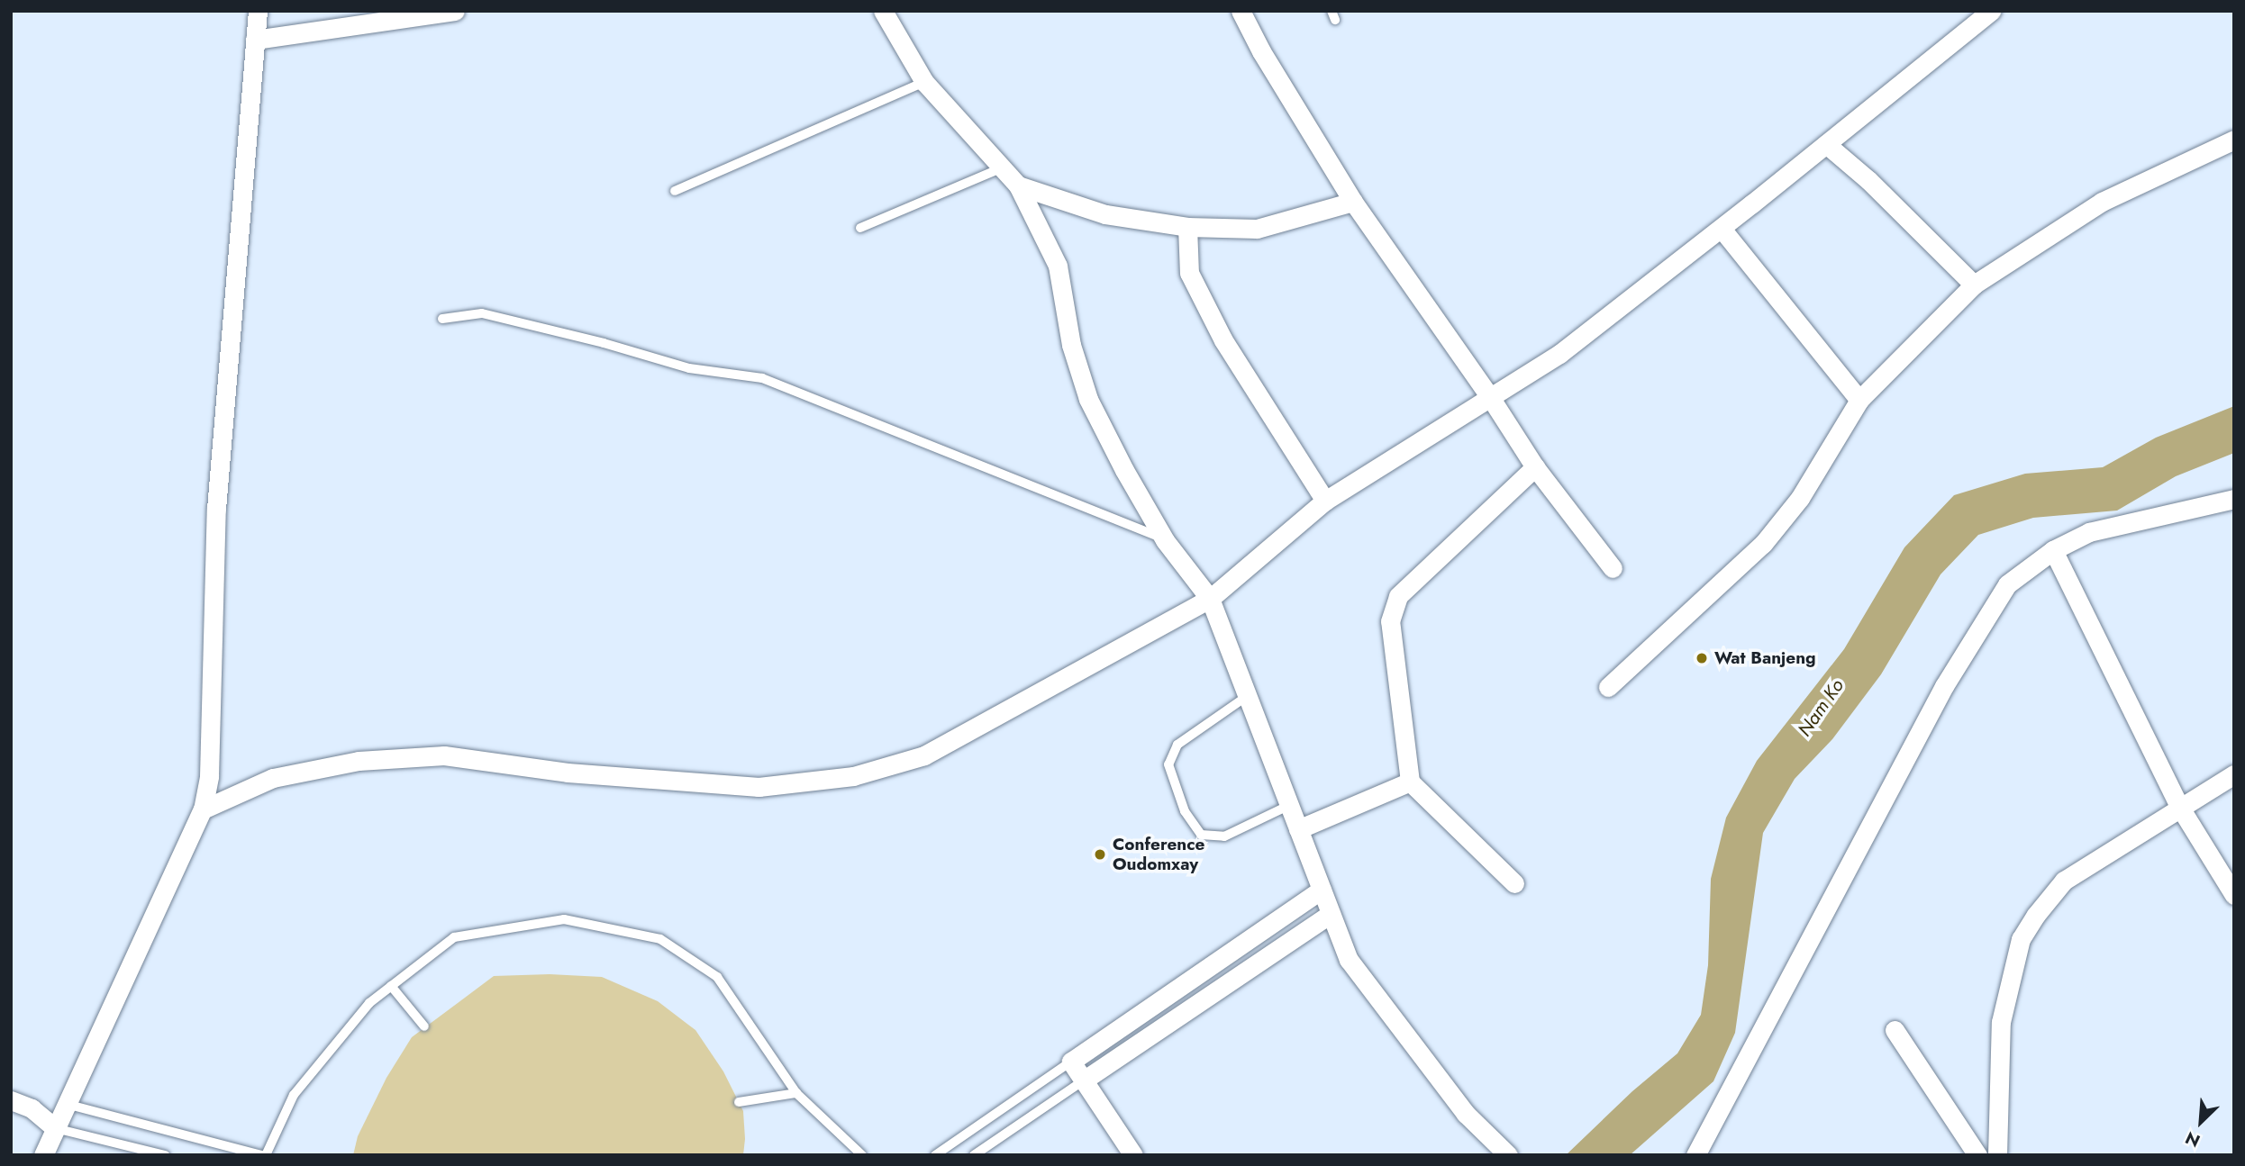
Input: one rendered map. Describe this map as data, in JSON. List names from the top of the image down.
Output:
{
  "water": ["Nam Ko"],
  "places": ["Wat Banjeng", "Conference Oudomxay"],
  "north": "bottom left"
}
